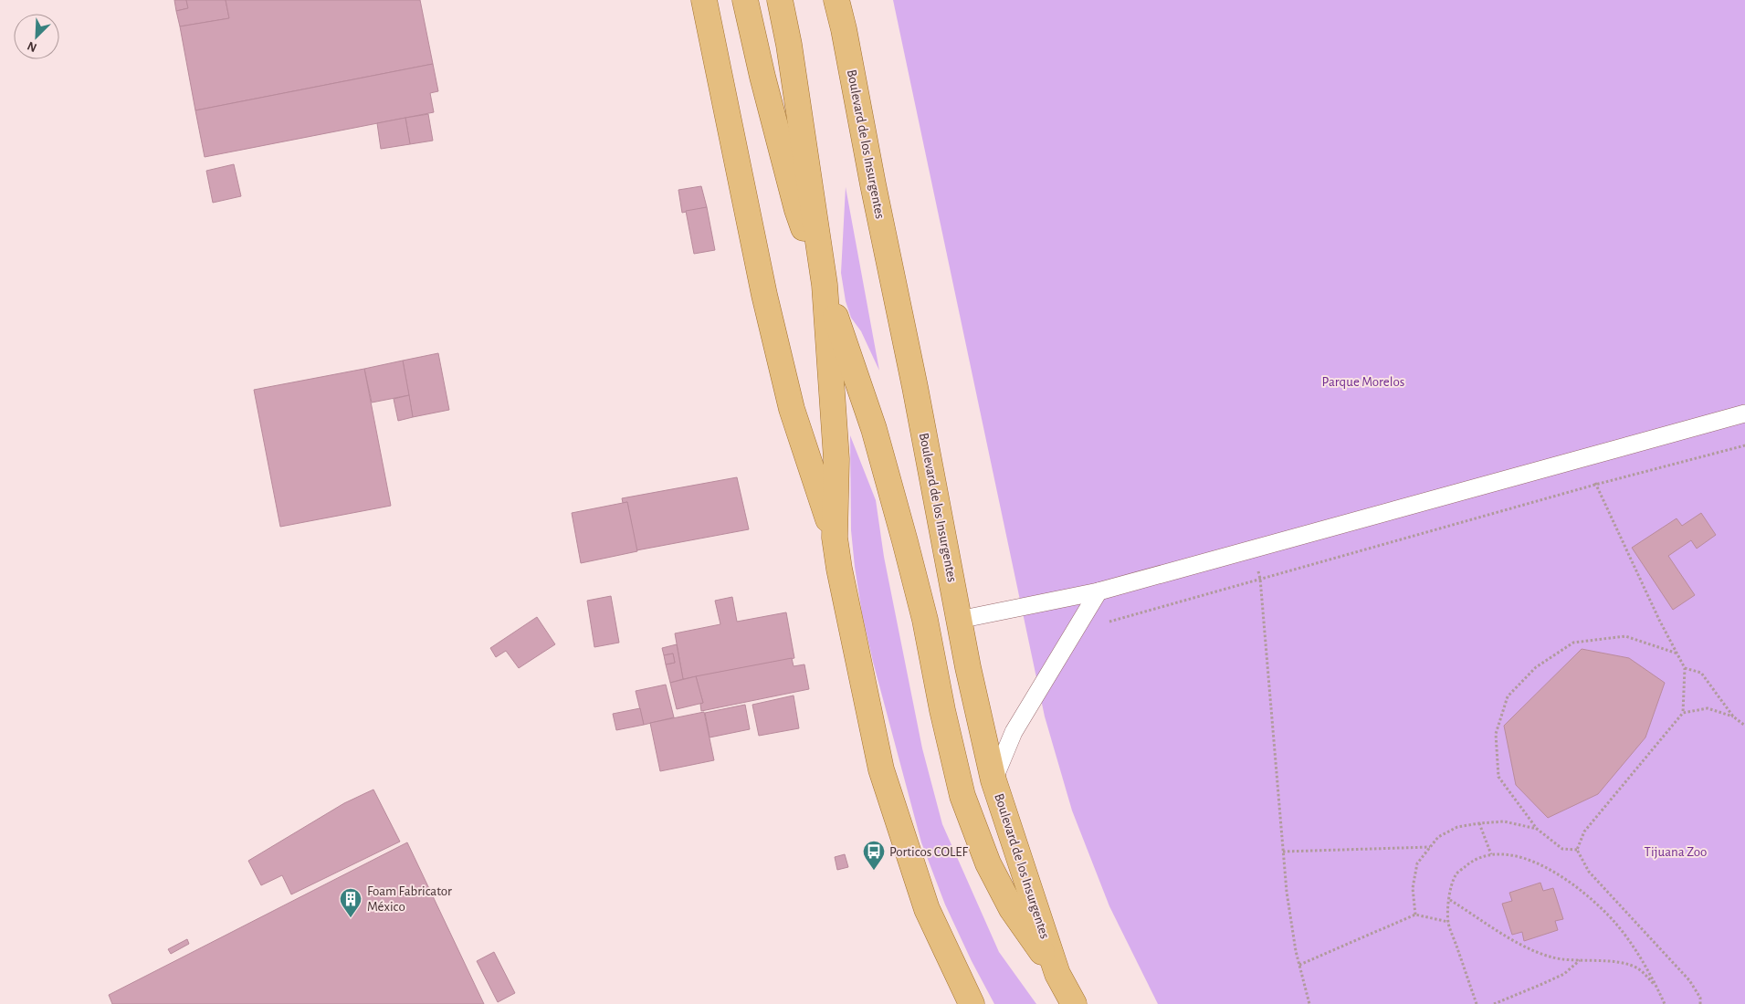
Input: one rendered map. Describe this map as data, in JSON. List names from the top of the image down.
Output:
{
  "streets": {
    "main road": ["Boulevard de los Insurgentes"]
  },
  "parks": ["Parque Morelos", "Tijuana Zoo"],
  "places": {
    "bus stop": ["Porticos COLEF"],
    "building": ["Foam Fabricator México"]
  },
  "north": "bottom left"
}
